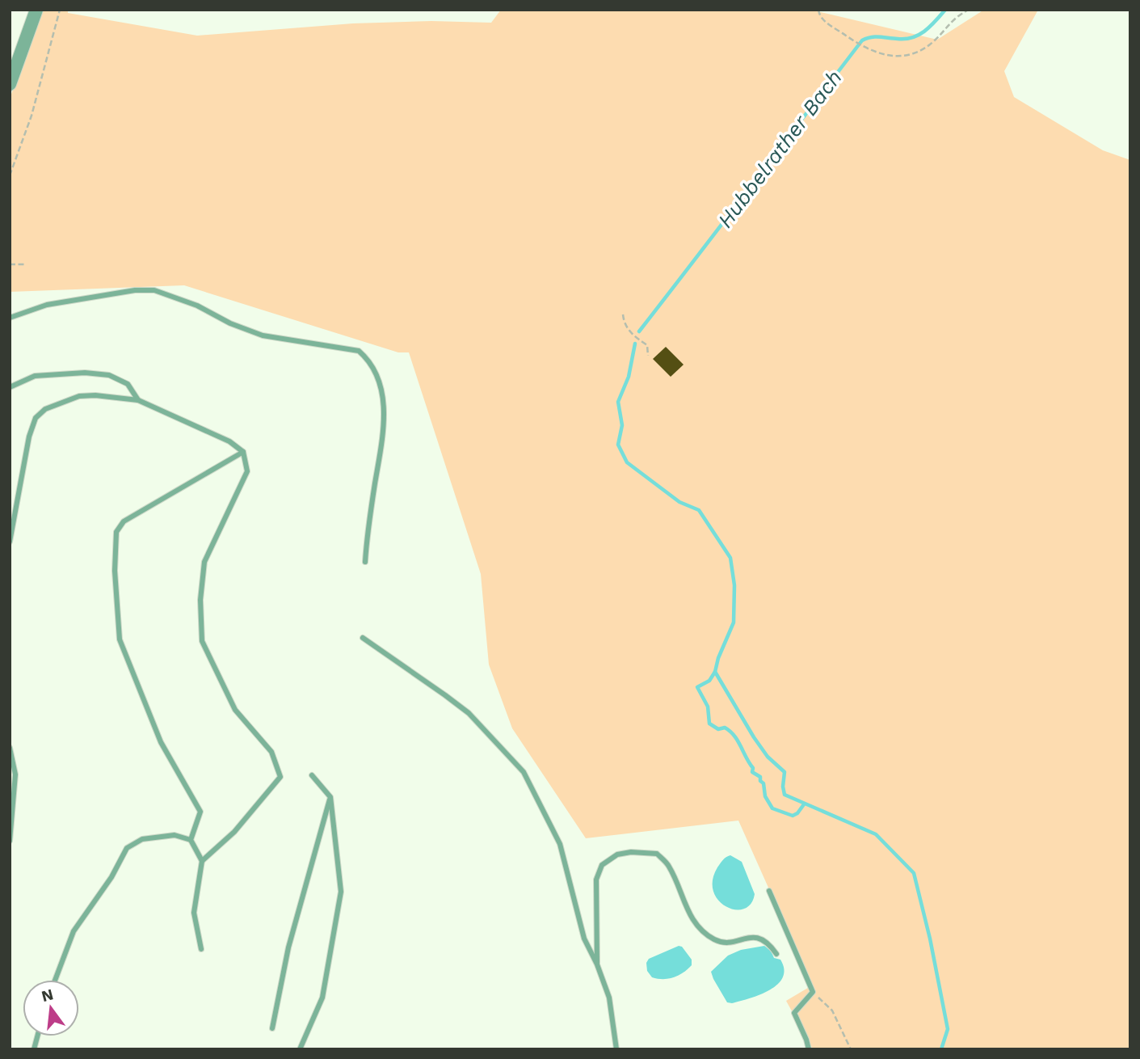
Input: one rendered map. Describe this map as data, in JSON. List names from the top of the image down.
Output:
{
  "water": ["Hubbelrather Bach"],
  "north": "top"
}
